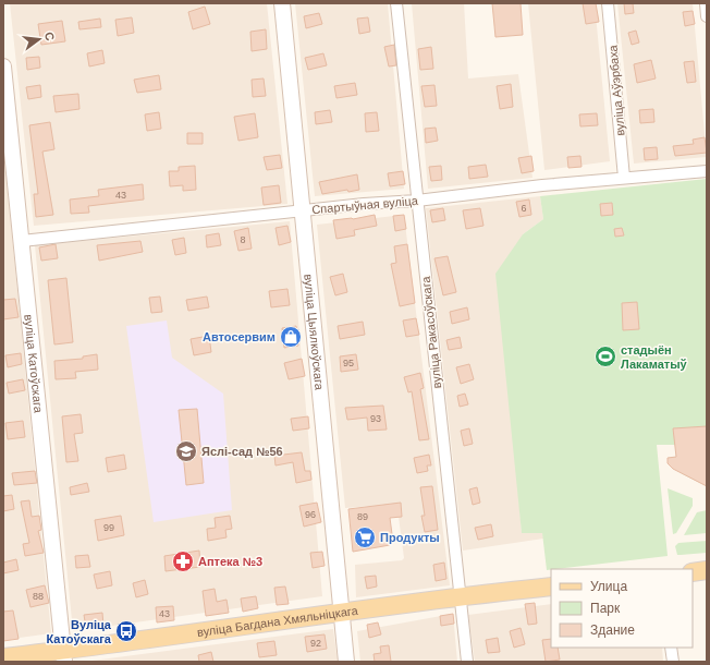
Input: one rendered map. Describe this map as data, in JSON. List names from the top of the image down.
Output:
{
  "streets": {
    "main road": ["вуліца Багдана Хмяльніцкага"],
    "street": [
      "вуліца Аўэрбаха",
      "Спартыўная вуліца",
      "вуліца Цыялкоўскага",
      "вуліца Ракасоўскага",
      "вуліца Катоўскага"
    ]
  },
  "crossings": [
    ["вуліца Аўэрбаха", "Спартыўная вуліца"],
    ["Спартыўная вуліца", "вуліца Цыялкоўскага"],
    ["Спартыўная вуліца", "вуліца Ракасоўскага"],
    ["Спартыўная вуліца", "вуліца Катоўскага"],
    ["вуліца Цыялкоўскага", "вуліца Багдана Хмяльніцкага"],
    ["вуліца Ракасоўскага", "вуліца Багдана Хмяльніцкага"],
    ["вуліца Катоўскага", "вуліца Багдана Хмяльніцкага"]
  ],
  "places": {
    "shop": ["Автосервим"],
    "sports": ["стадыён Лакаматыў"],
    "school or university": ["Яслі-сад №56"],
    "supermarket": ["Продукты"],
    "pharmacy": ["Аптека №3"],
    "bus stop": ["Вуліца Катоўскага"]
  },
  "house_numbers": [
    "43",
    "6",
    "8",
    "95",
    "93",
    "96",
    "89",
    "99",
    "88",
    "43",
    "92"
  ],
  "legend": ["Улица", "Парк", "Здание"],
  "north": "right"
}
